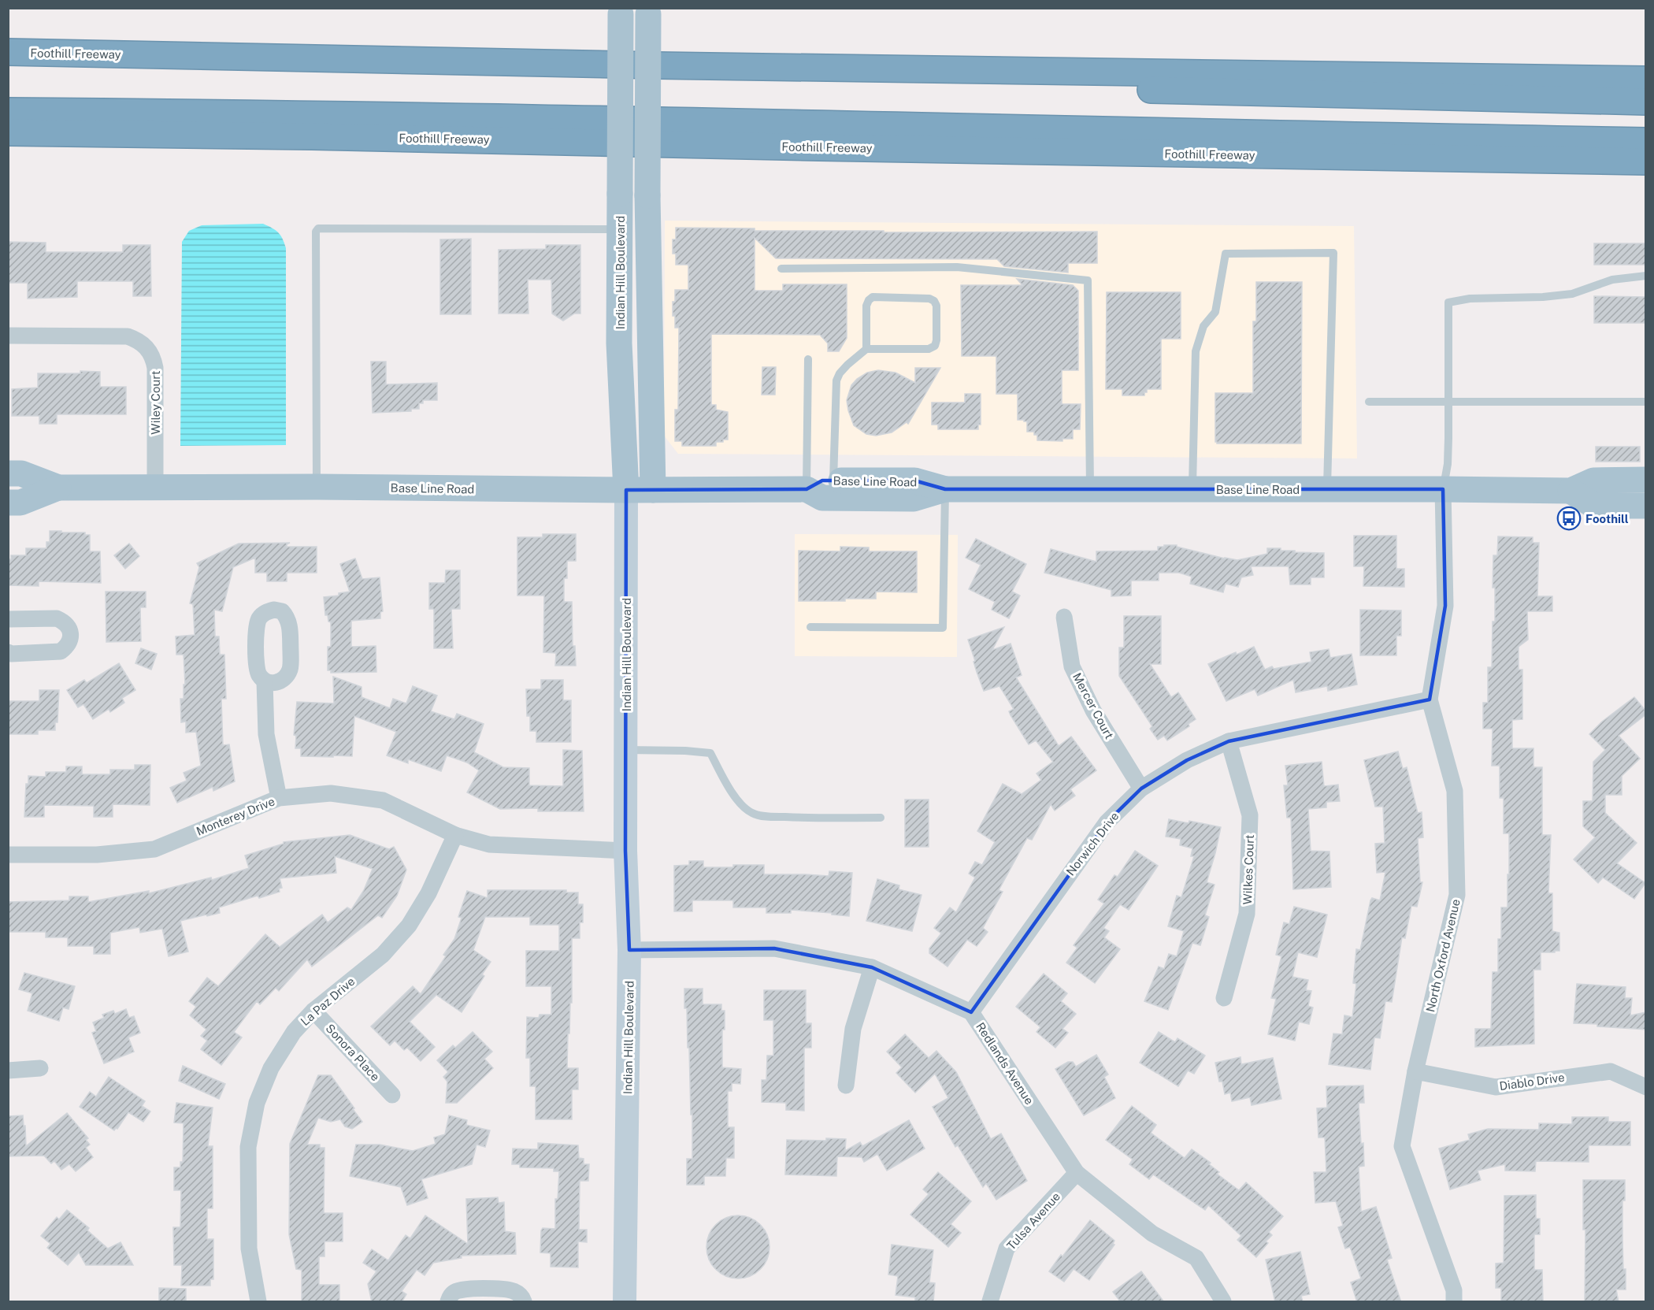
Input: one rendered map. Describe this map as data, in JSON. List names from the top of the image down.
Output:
{
  "streets": {
    "highway": ["Foothill Freeway"],
    "main road": ["Indian Hill Boulevard", "Base Line Road"],
    "street": [
      "Wiley Court",
      "Mercer Court",
      "Monterey Drive",
      "Norwich Drive",
      "Wilkes Court",
      "North Oxford Avenue",
      "La Paz Drive",
      "Sonora Place",
      "Redlands Avenue",
      "Diablo Drive",
      "Tulsa Avenue"
    ]
  },
  "crossings": [
    ["Indian Hill Boulevard", "Base Line Road"],
    ["Indian Hill Boulevard", "Monterey Drive"],
    ["Indian Hill Boulevard", "Redlands Avenue"],
    ["Wiley Court", "Base Line Road"],
    ["Base Line Road", "North Oxford Avenue"],
    ["Mercer Court", "Norwich Drive"],
    ["Monterey Drive", "La Paz Drive"],
    ["Norwich Drive", "Wilkes Court"],
    ["Norwich Drive", "North Oxford Avenue"],
    ["Norwich Drive", "Redlands Avenue"],
    ["North Oxford Avenue", "Diablo Drive"],
    ["La Paz Drive", "Sonora Place"],
    ["Redlands Avenue", "Tulsa Avenue"]
  ],
  "places": {
    "bus stop": ["Foothill"]
  }
}
